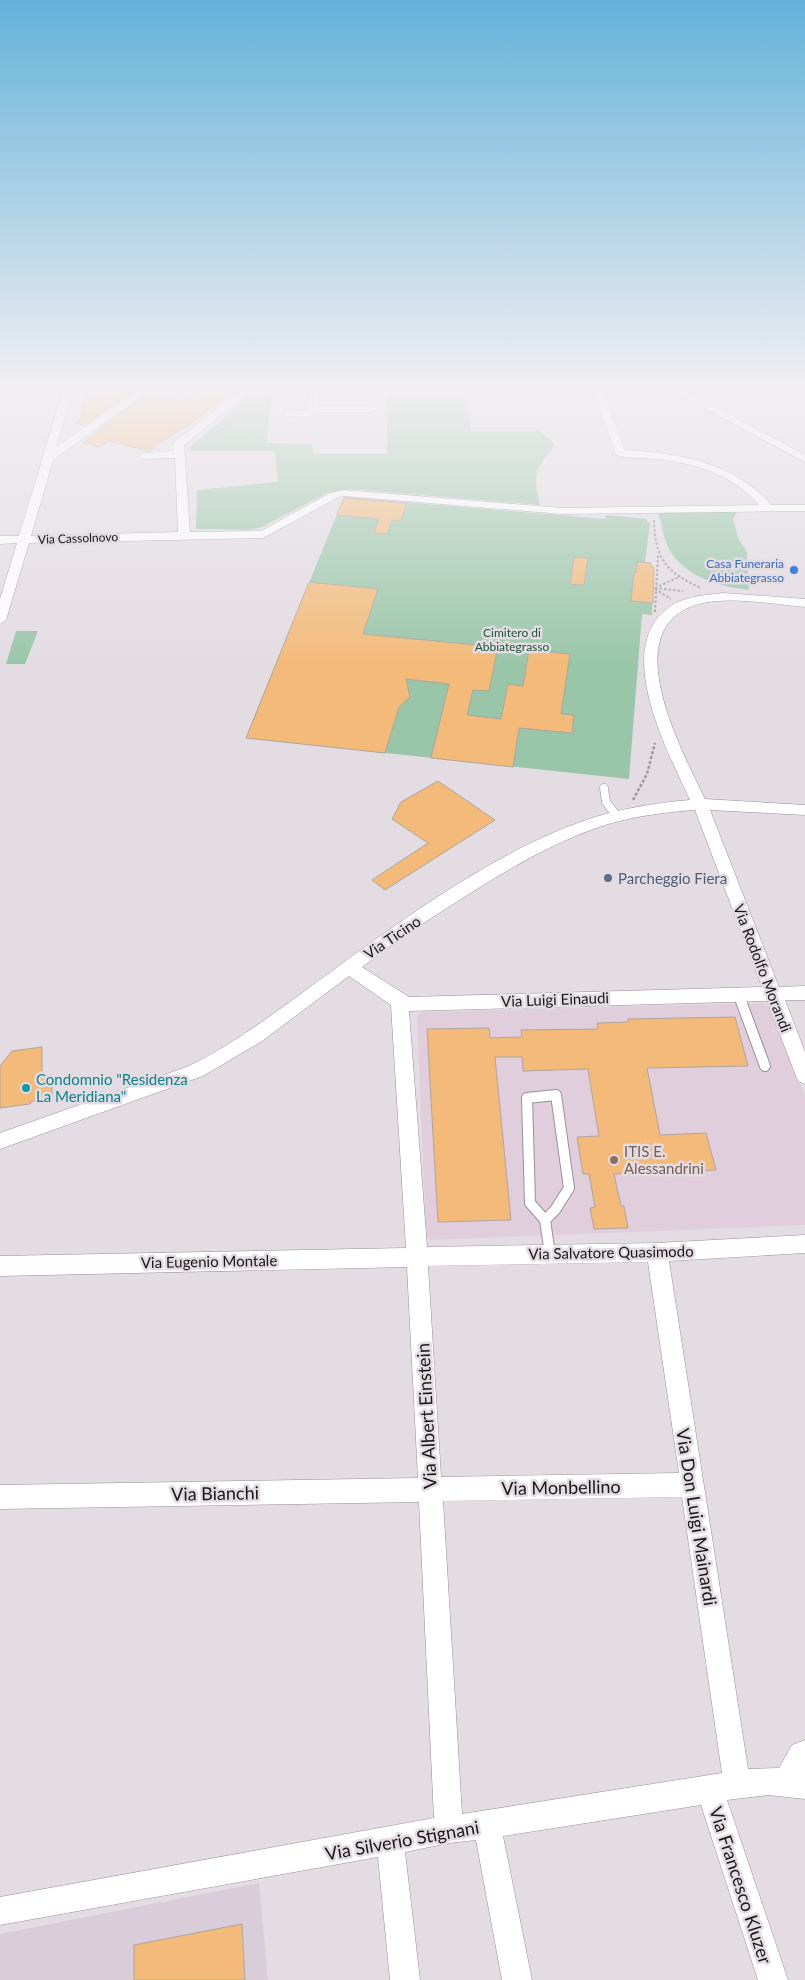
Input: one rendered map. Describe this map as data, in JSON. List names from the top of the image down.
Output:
{
  "streets": {
    "street": [
      "Via Cassolnovo",
      "Via Ticino",
      "Via Rodolfo Morandi",
      "Via Luigi Einaudi",
      "Via Salvatore Quasimodo",
      "Via Eugenio Montale",
      "Via Albert Einstein",
      "Via Monbellino",
      "Via Bianchi",
      "Via Don Luigi Mainardi",
      "Via Silverio Stignani",
      "Via Francesco Kluzer"
    ]
  },
  "crossings": [
    ["Via Ticino", "Via Rodolfo Morandi"],
    ["Via Rodolfo Morandi", "Via Luigi Einaudi"],
    ["Via Luigi Einaudi", "Via Albert Einstein"],
    ["Via Salvatore Quasimodo", "Via Eugenio Montale"],
    ["Via Salvatore Quasimodo", "Via Albert Einstein"],
    ["Via Salvatore Quasimodo", "Via Don Luigi Mainardi"],
    ["Via Eugenio Montale", "Via Albert Einstein"],
    ["Via Albert Einstein", "Via Monbellino"],
    ["Via Albert Einstein", "Via Bianchi"],
    ["Via Albert Einstein", "Via Silverio Stignani"],
    ["Via Monbellino", "Via Bianchi"],
    ["Via Monbellino", "Via Don Luigi Mainardi"],
    ["Via Don Luigi Mainardi", "Via Silverio Stignani"],
    ["Via Silverio Stignani", "Via Francesco Kluzer"]
  ],
  "parks": ["Cimitero di Abbiategrasso"],
  "places": [
    "Casa Funeraria Abbiategrasso",
    "Parcheggio Fiera",
    "Condomnio \"Residenza La Meridiana\"",
    "ITIS E. Alessandrini"
  ]
}
